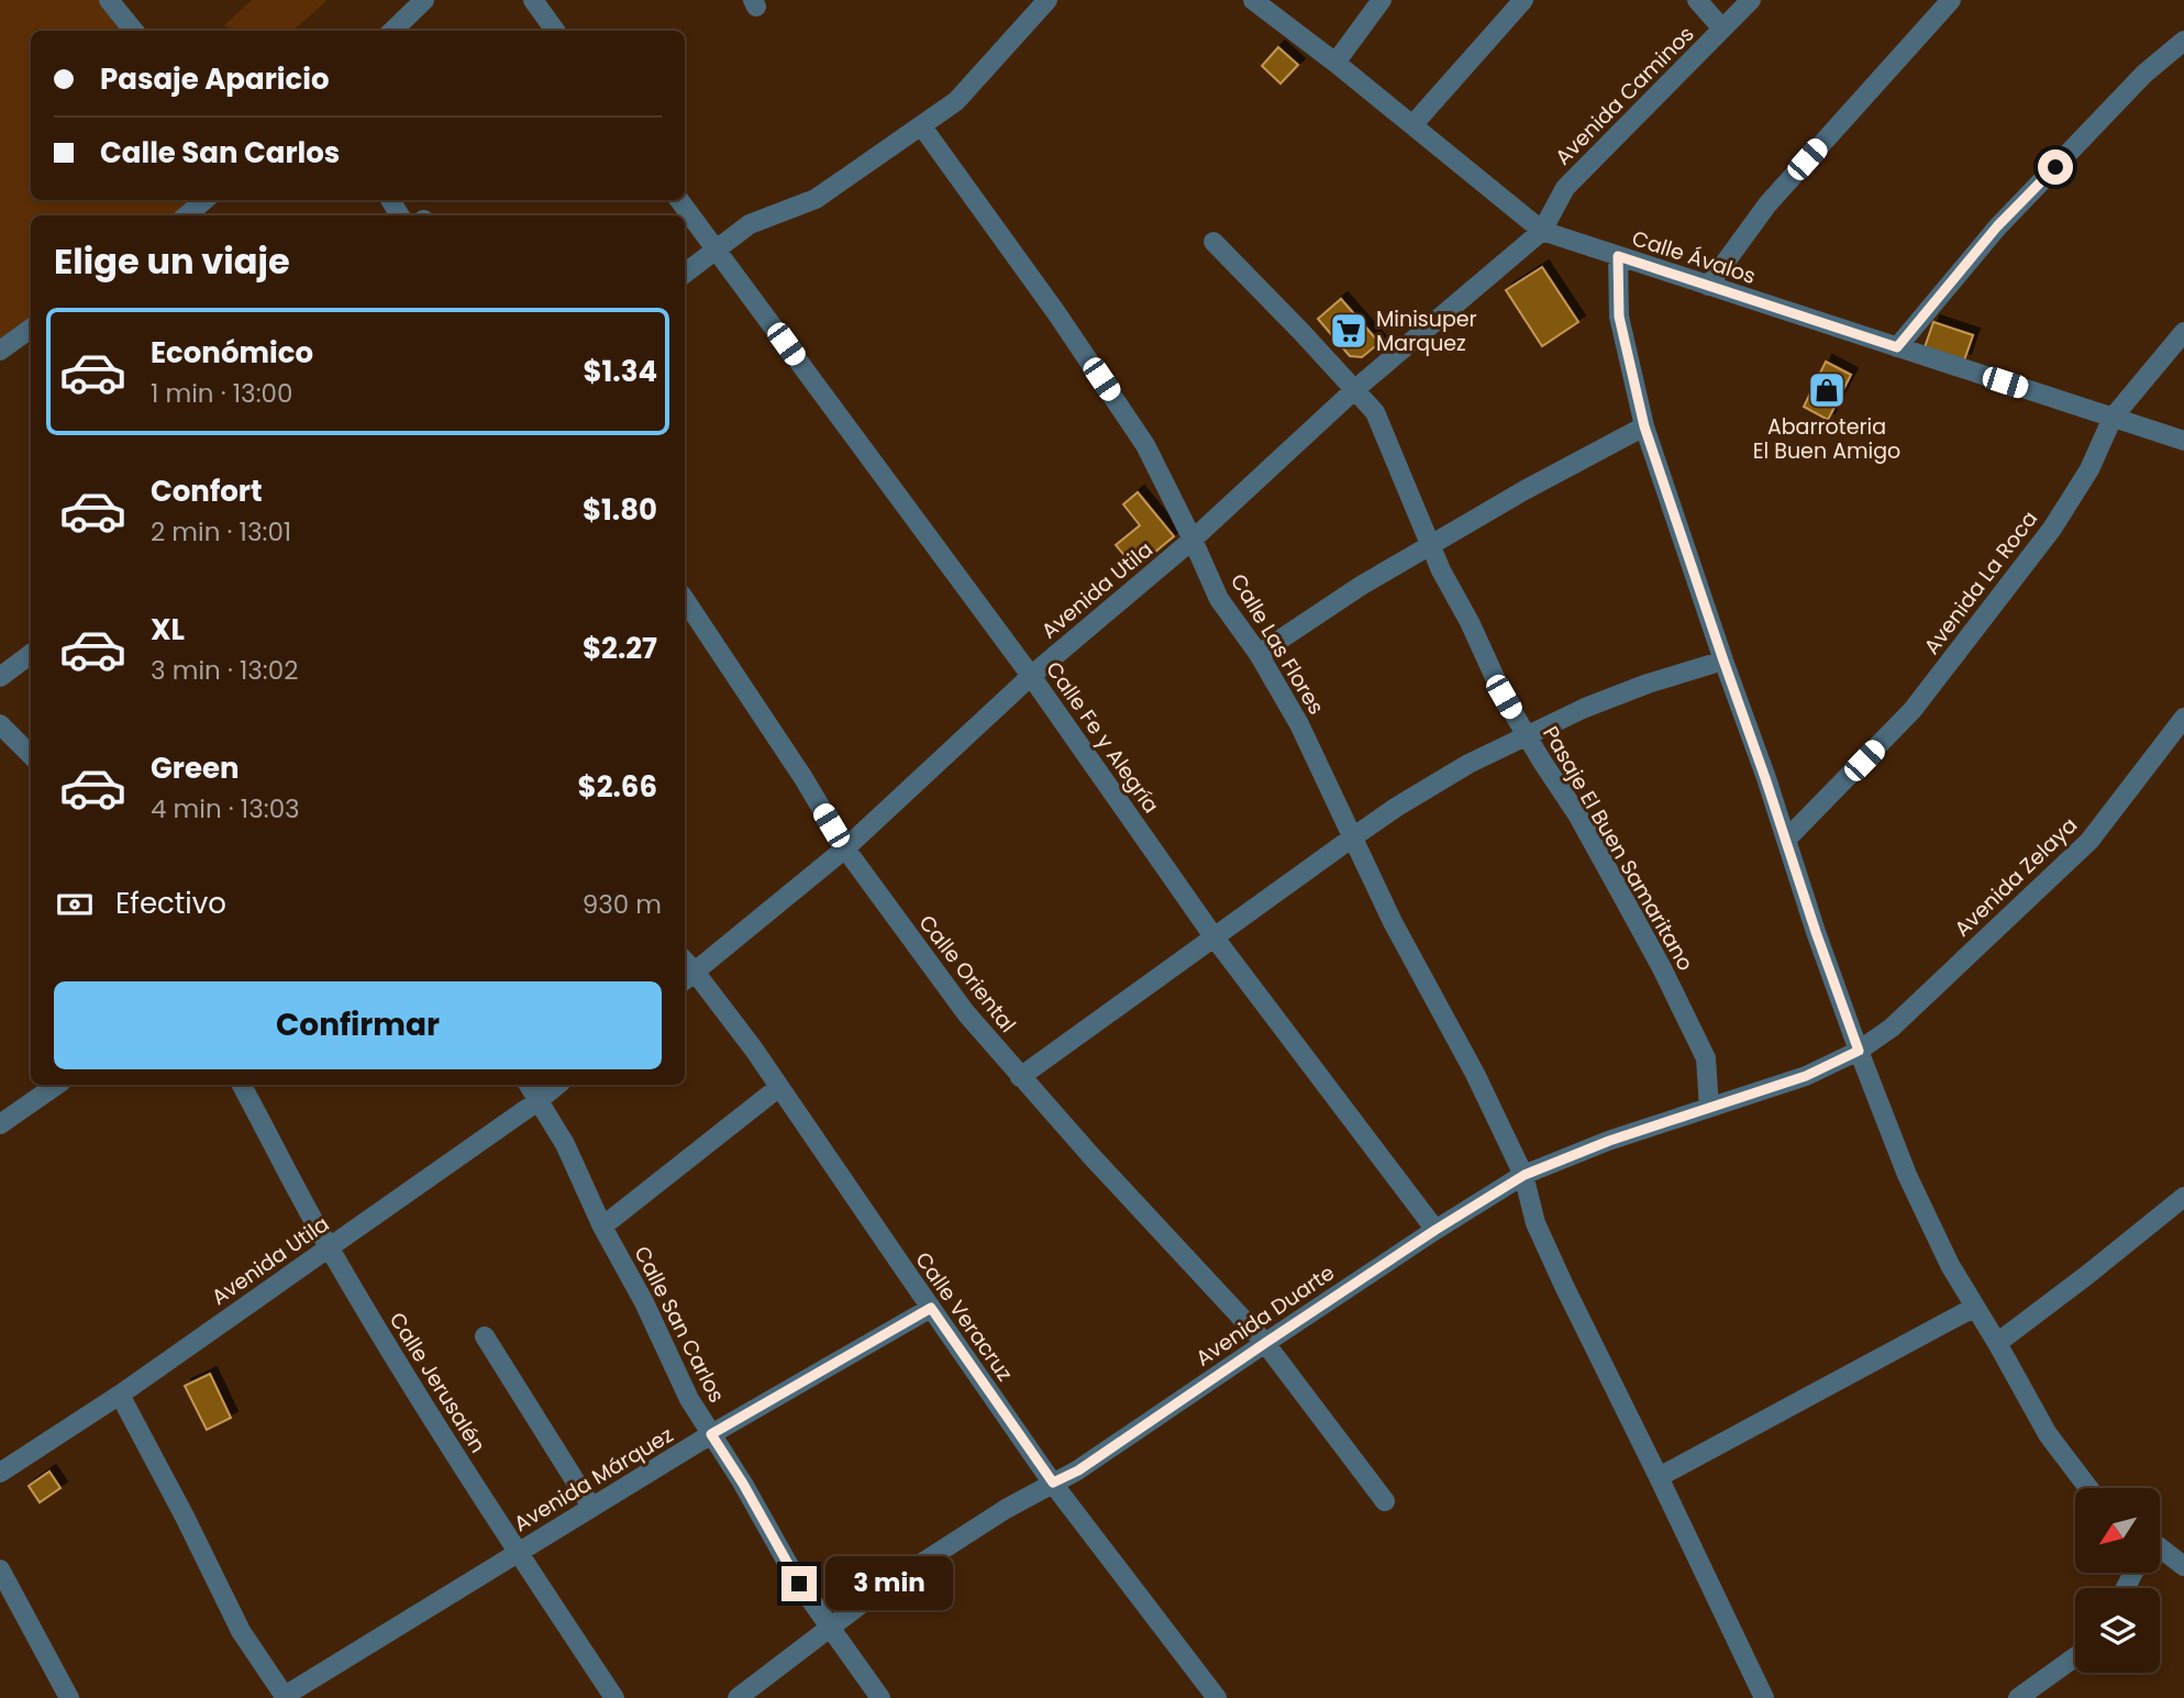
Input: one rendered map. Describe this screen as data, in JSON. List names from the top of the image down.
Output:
{
  "streets": {
    "street": [
      "Avenida Caminos",
      "Calle Ávalos",
      "Avenida La Roca",
      "Avenida Utila",
      "Calle Las Flores",
      "Calle Fe y Alegría",
      "Pasaje El Buen Samaritano",
      "Avenida Zelaya",
      "Calle Oriental",
      "Avenida Duarte",
      "Calle Veracruz",
      "Calle San Carlos",
      "Calle Jerusalén",
      "Avenida Márquez"
    ]
  },
  "crossings": [
    ["Avenida Caminos", "Calle Ávalos"],
    ["Avenida Caminos", "Avenida Utila"],
    ["Calle Ávalos", "Avenida La Roca"],
    ["Calle Ávalos", "Avenida Utila"],
    ["Avenida Utila", "Calle Las Flores"],
    ["Avenida Utila", "Calle Fe y Alegría"],
    ["Avenida Utila", "Pasaje El Buen Samaritano"],
    ["Avenida Utila", "Calle Oriental"],
    ["Avenida Utila", "Calle Veracruz"],
    ["Avenida Utila", "Calle San Carlos"],
    ["Avenida Utila", "Calle Jerusalén"],
    ["Calle Las Flores", "Avenida Duarte"],
    ["Calle Fe y Alegría", "Avenida Duarte"],
    ["Pasaje El Buen Samaritano", "Avenida Duarte"],
    ["Avenida Zelaya", "Avenida Duarte"],
    ["Calle Oriental", "Avenida Duarte"],
    ["Avenida Duarte", "Calle Veracruz"],
    ["Avenida Duarte", "Calle San Carlos"],
    ["Calle Veracruz", "Avenida Márquez"],
    ["Calle San Carlos", "Avenida Márquez"],
    ["Calle Jerusalén", "Avenida Márquez"]
  ],
  "places": {
    "supermarket": ["Minisuper Marquez"],
    "shop": ["Abarroteria El Buen Amigo"]
  },
  "north": "bottom left",
  "page": {
    "banner": ["Pasaje Aparicio", "Calle San Carlos"],
    "heading": "Elige un viaje",
    "list": [
      {
        "name": "Económico",
        "note": "1 min · 13:00",
        "value": "$1.34"
      },
      {
        "name": "Confort",
        "note": "2 min · 13:01",
        "value": "$1.80"
      },
      {
        "name": "XL",
        "note": "3 min · 13:02",
        "value": "$2.27"
      },
      {
        "name": "Green",
        "note": "4 min · 13:03",
        "value": "$2.66"
      }
    ],
    "pay": ["Efectivo", "930 m"],
    "buttons": "Confirmar",
    "bubble": "3 min"
  }
}
